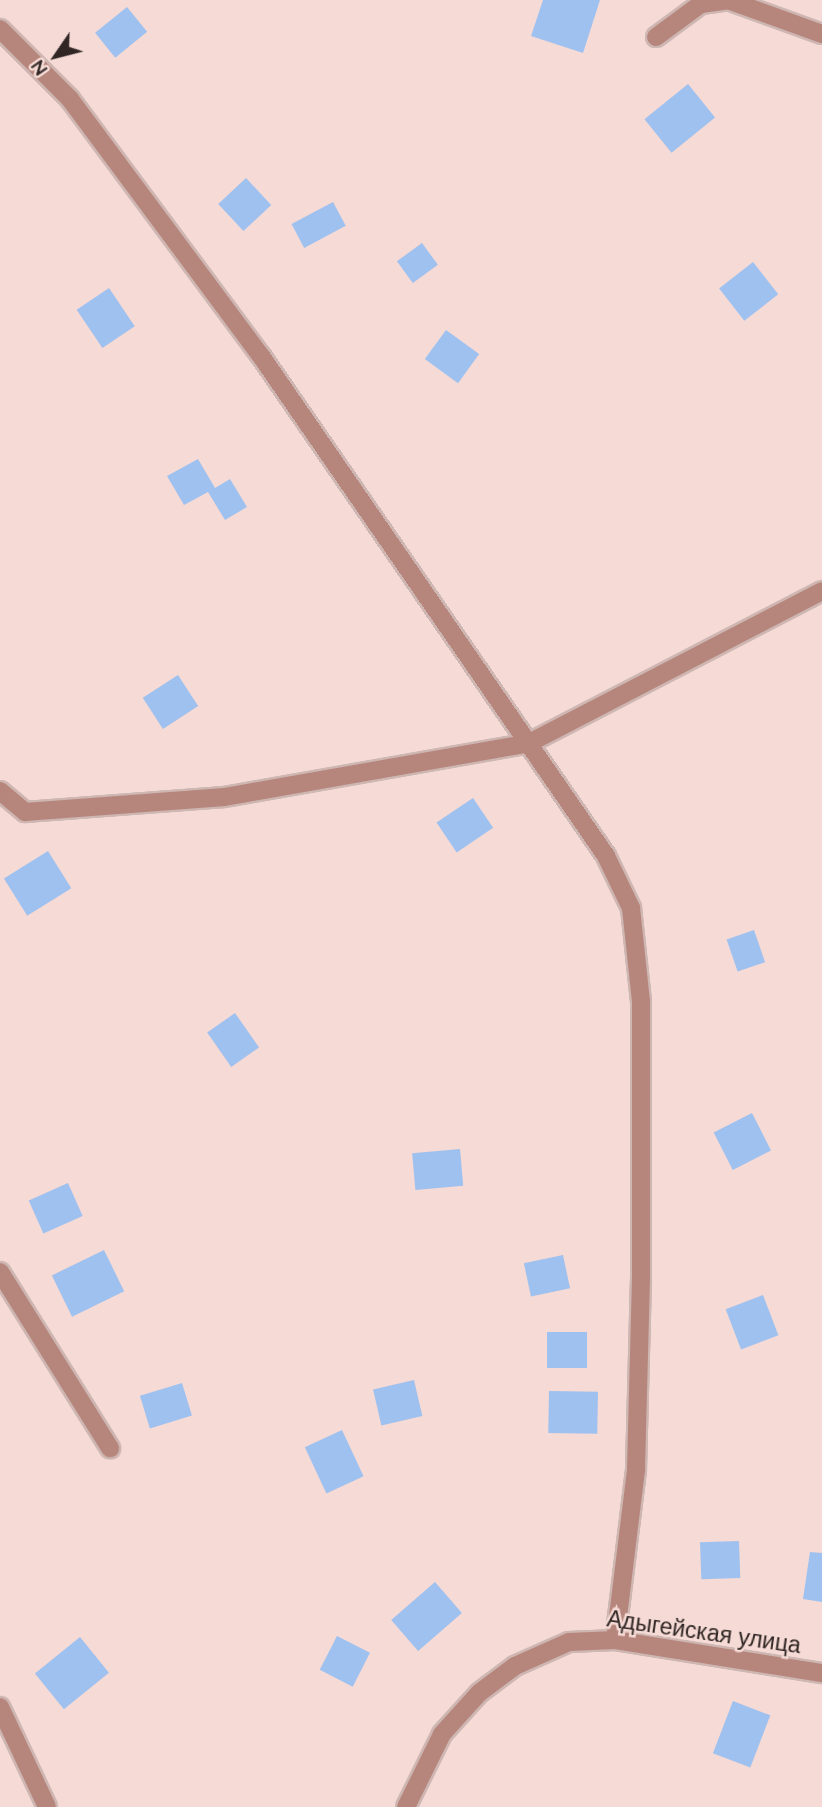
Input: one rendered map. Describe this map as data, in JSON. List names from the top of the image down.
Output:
{
  "streets": {
    "street": ["Адыгейская улица"]
  },
  "north": "bottom left"
}
